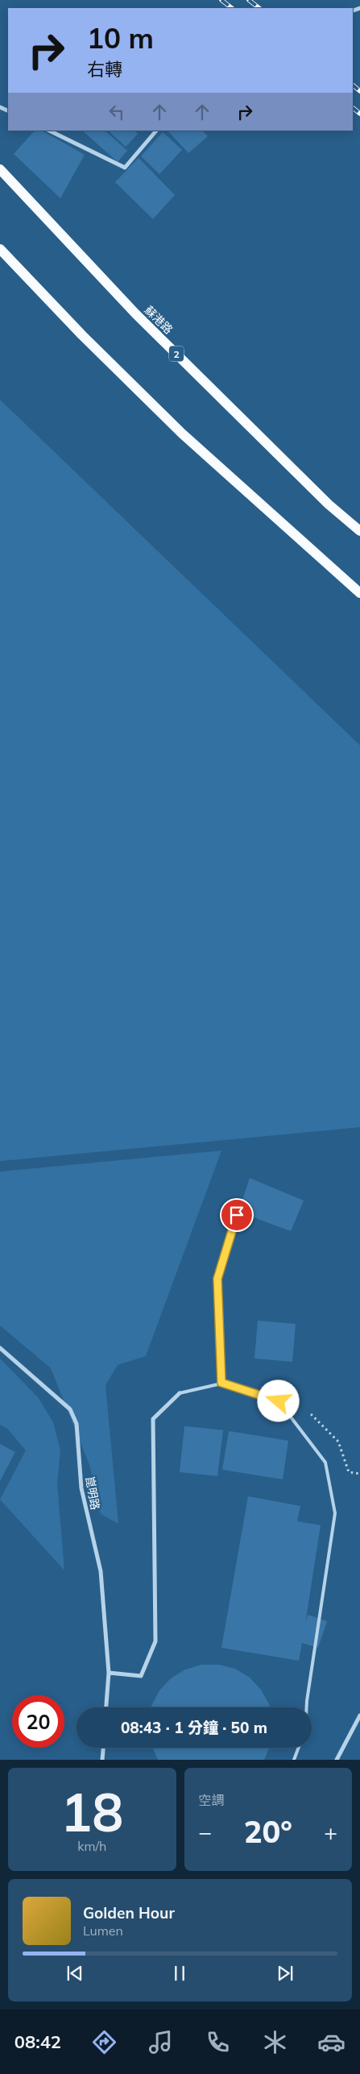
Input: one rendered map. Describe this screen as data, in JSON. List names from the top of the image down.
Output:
{
  "streets": {
    "main road": ["蘇港路", "2"],
    "street": ["崑明路"]
  },
  "page": {
    "turn": ["10 m", "右轉"],
    "limit": "20",
    "trip": "08:43 · 1 分鐘 · 50 m",
    "tile": [
      ["18", "km/h"],
      "空調"
    ],
    "heat": ["−", "20°", "+"],
    "song": ["Golden Hour", "Lumen"],
    "tabs": "08:42"
  }
}
